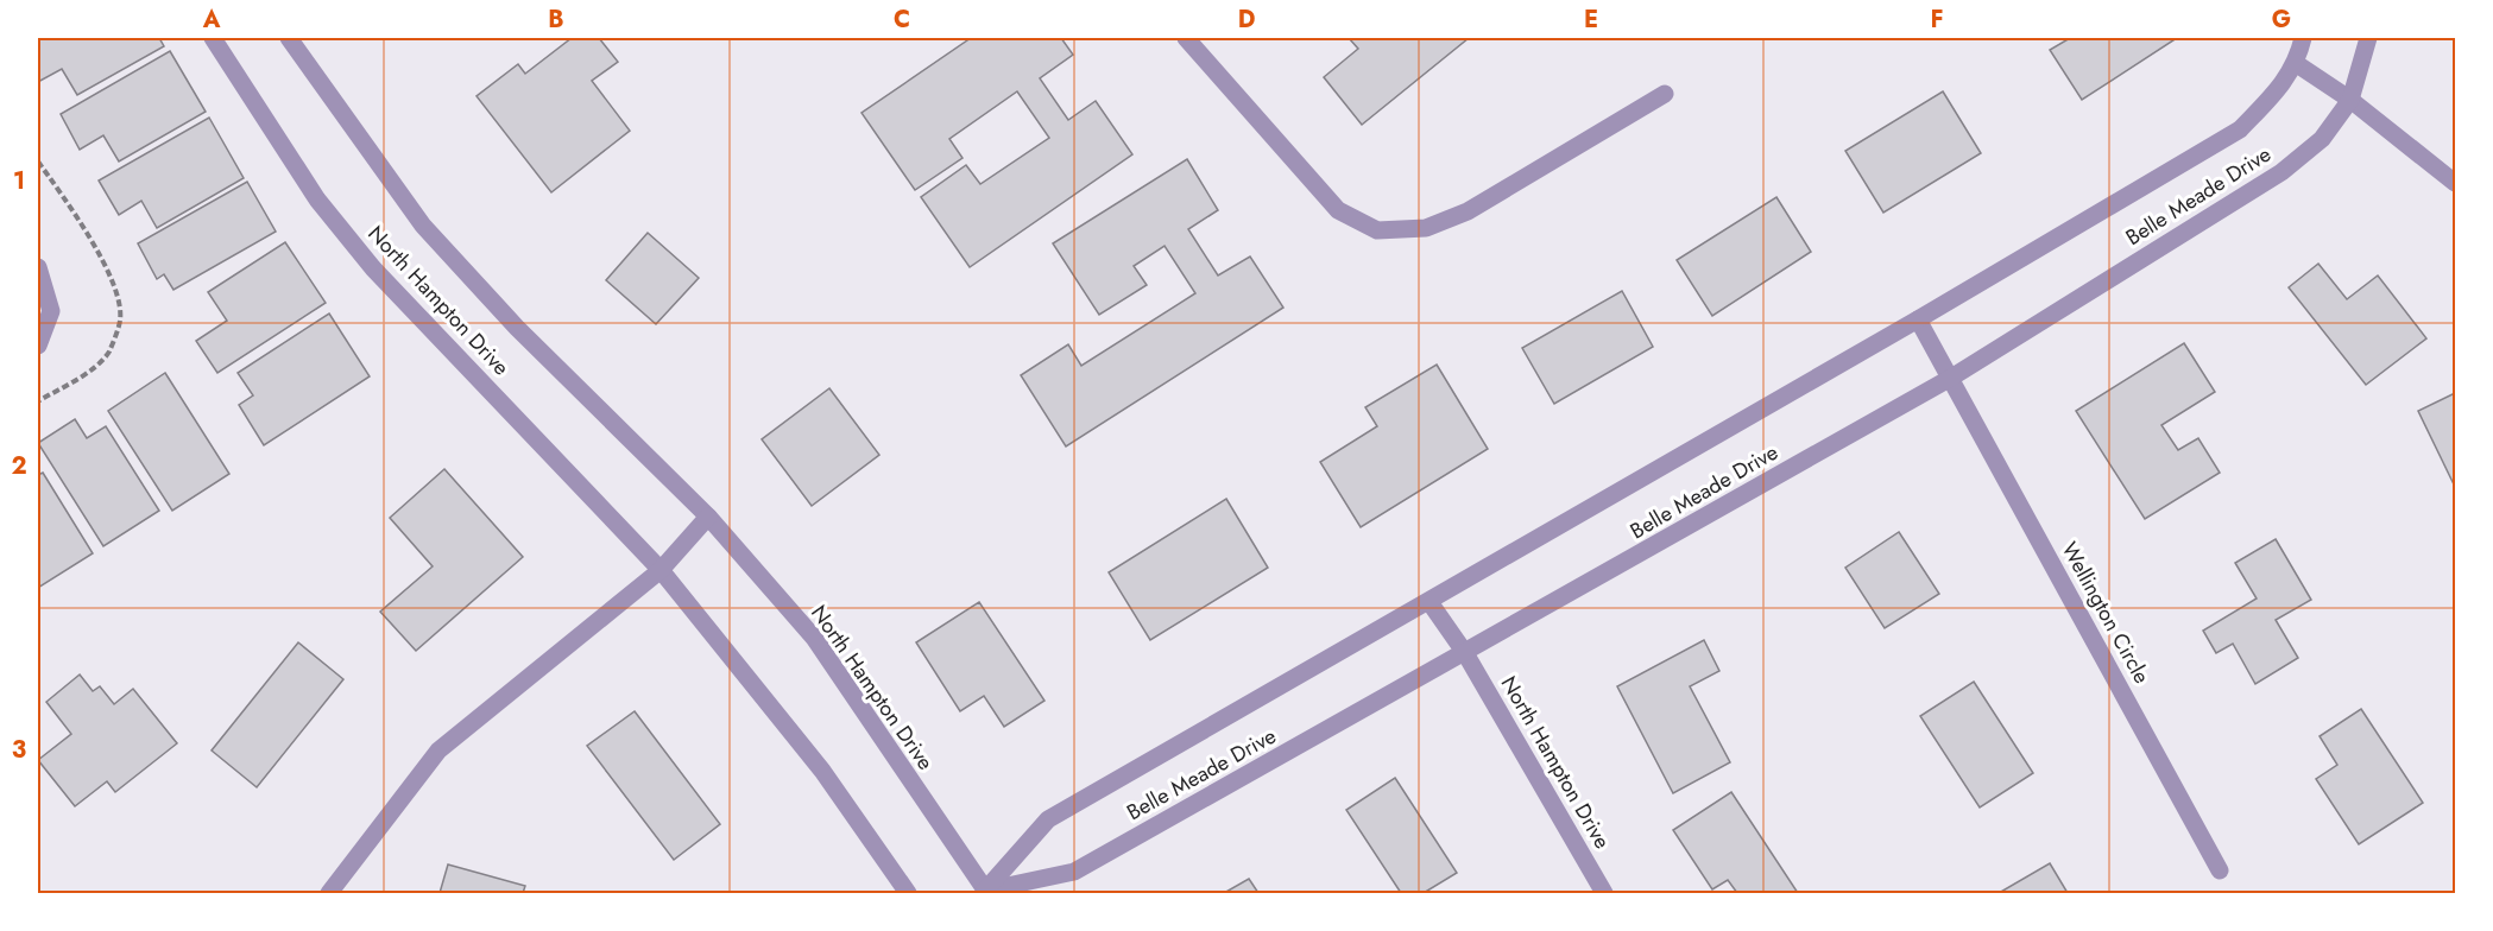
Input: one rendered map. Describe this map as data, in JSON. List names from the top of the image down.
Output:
{
  "streets": {
    "street": ["Belle Meade Drive", "North Hampton Drive", "Wellington Circle"]
  },
  "crossings": [
    ["Belle Meade Drive", "North Hampton Drive"],
    ["Belle Meade Drive", "Wellington Circle"]
  ],
  "grid": {
    "columns": [
      "A",
      "B",
      "C",
      "D",
      "E",
      "F",
      "G"
    ],
    "rows": ["1", "2", "3"]
  }
}
